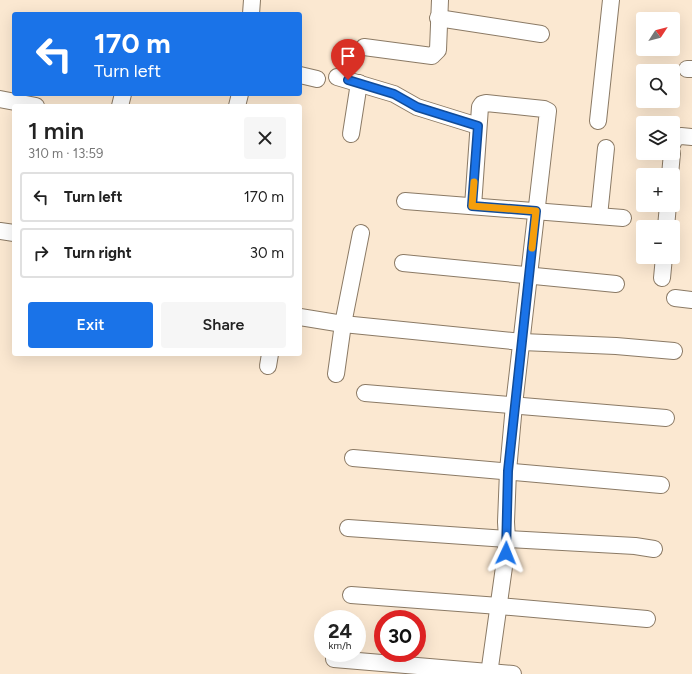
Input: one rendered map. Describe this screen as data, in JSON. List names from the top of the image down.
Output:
{
  "north": "top right",
  "page": {
    "map_buttons": ["+", "−"],
    "turn": ["170 m", "Turn left"],
    "heading": ["1 min", "310 m · 13:59"],
    "list": [
      {
        "name": "Turn left",
        "value": "170 m"
      },
      {
        "name": "Turn right",
        "value": "30 m"
      }
    ],
    "buttons": ["Exit", "Share"],
    "speed": "24 km/h",
    "limit": "30"
  }
}
